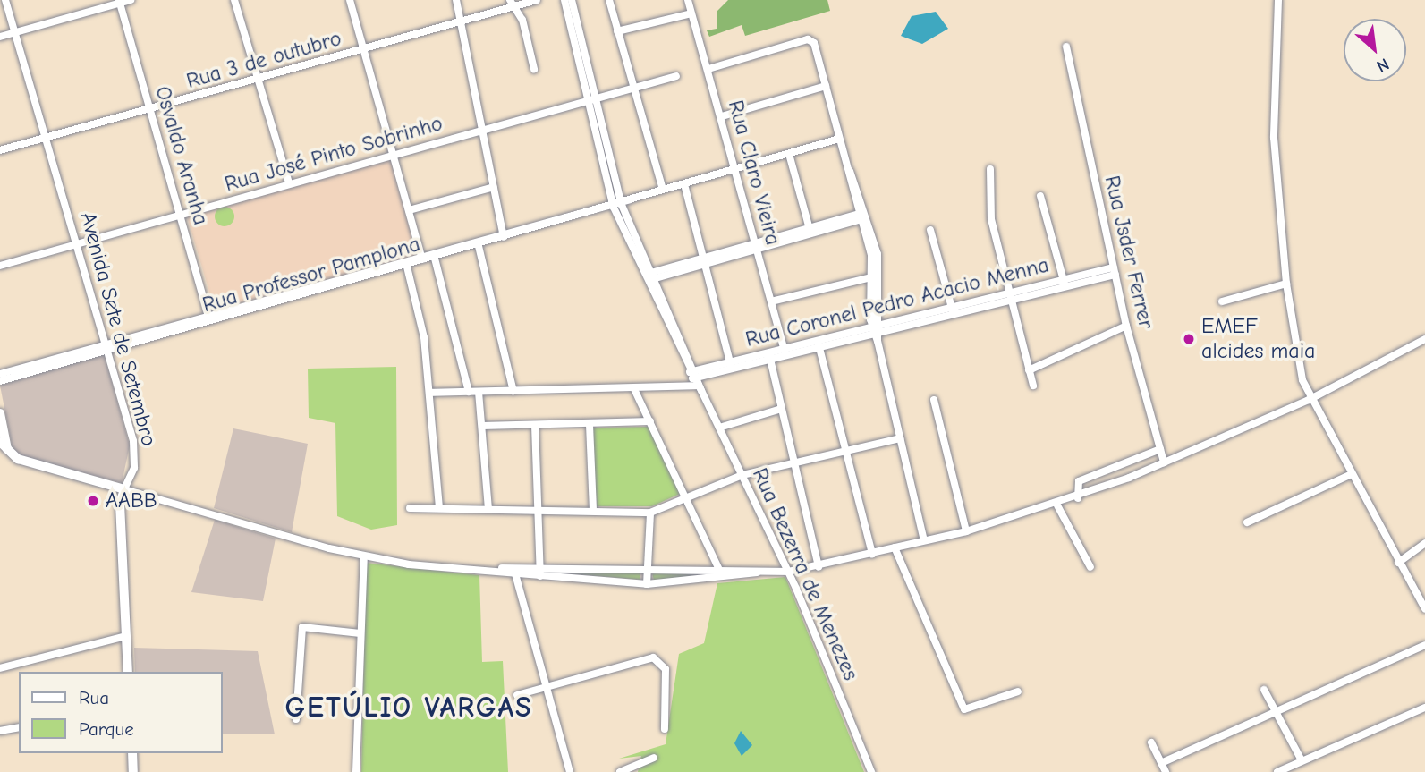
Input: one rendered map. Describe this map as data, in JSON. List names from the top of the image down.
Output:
{
  "streets": {
    "street": [
      "Rua 3 de outubro",
      "Rua José Pinto Sobrinho",
      "Osvaldo Aranha",
      "Rua Claro Vieira",
      "Rua Jsder Ferrer",
      "Rua Professor Pamplona",
      "Rua Coronel Pedro Acacio Menna",
      "Avenida Sete de Setembro",
      "Rua Bezerra de Menezes"
    ]
  },
  "crossings": [
    ["Rua 3 de outubro", "Osvaldo Aranha"],
    ["Rua 3 de outubro", "Avenida Sete de Setembro"],
    ["Rua José Pinto Sobrinho", "Osvaldo Aranha"],
    ["Rua José Pinto Sobrinho", "Avenida Sete de Setembro"],
    ["Rua José Pinto Sobrinho", "Rua Bezerra de Menezes"],
    ["Osvaldo Aranha", "Rua Professor Pamplona"],
    ["Rua Claro Vieira", "Rua Professor Pamplona"],
    ["Rua Claro Vieira", "Rua Coronel Pedro Acacio Menna"],
    ["Rua Jsder Ferrer", "Rua Coronel Pedro Acacio Menna"],
    ["Rua Professor Pamplona", "Avenida Sete de Setembro"],
    ["Rua Professor Pamplona", "Rua Bezerra de Menezes"],
    ["Rua Coronel Pedro Acacio Menna", "Rua Bezerra de Menezes"]
  ],
  "districts": ["GETÚLIO VARGAS"],
  "places": ["EMEF alcides maia", "AABB"],
  "legend": ["Rua", "Parque"],
  "north": "bottom right"
}
